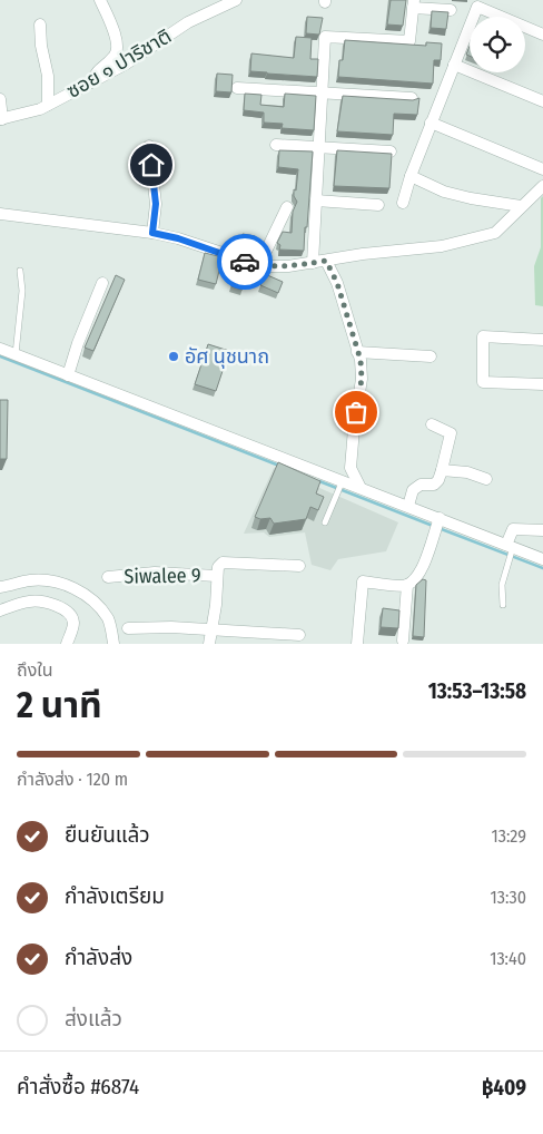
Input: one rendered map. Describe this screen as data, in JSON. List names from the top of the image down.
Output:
{
  "streets": {
    "street": ["ซอย ๑ ปาริชาติ", "Siwalee 9"]
  },
  "places": ["อัศ นุชนาถ"],
  "page": {
    "heading": ["2 นาที", "ถึงใน", "13:53–13:58"],
    "panel": ["คำสั่งซื้อ #6874", "฿409"],
    "bar": "กำลังส่ง · 120 m",
    "list": [
      ["ยืนยันแล้ว", "13:29"],
      ["กำลังเตรียม", "13:30"],
      ["กำลังส่ง", "13:40"],
      "ส่งแล้ว"
    ]
  }
}
